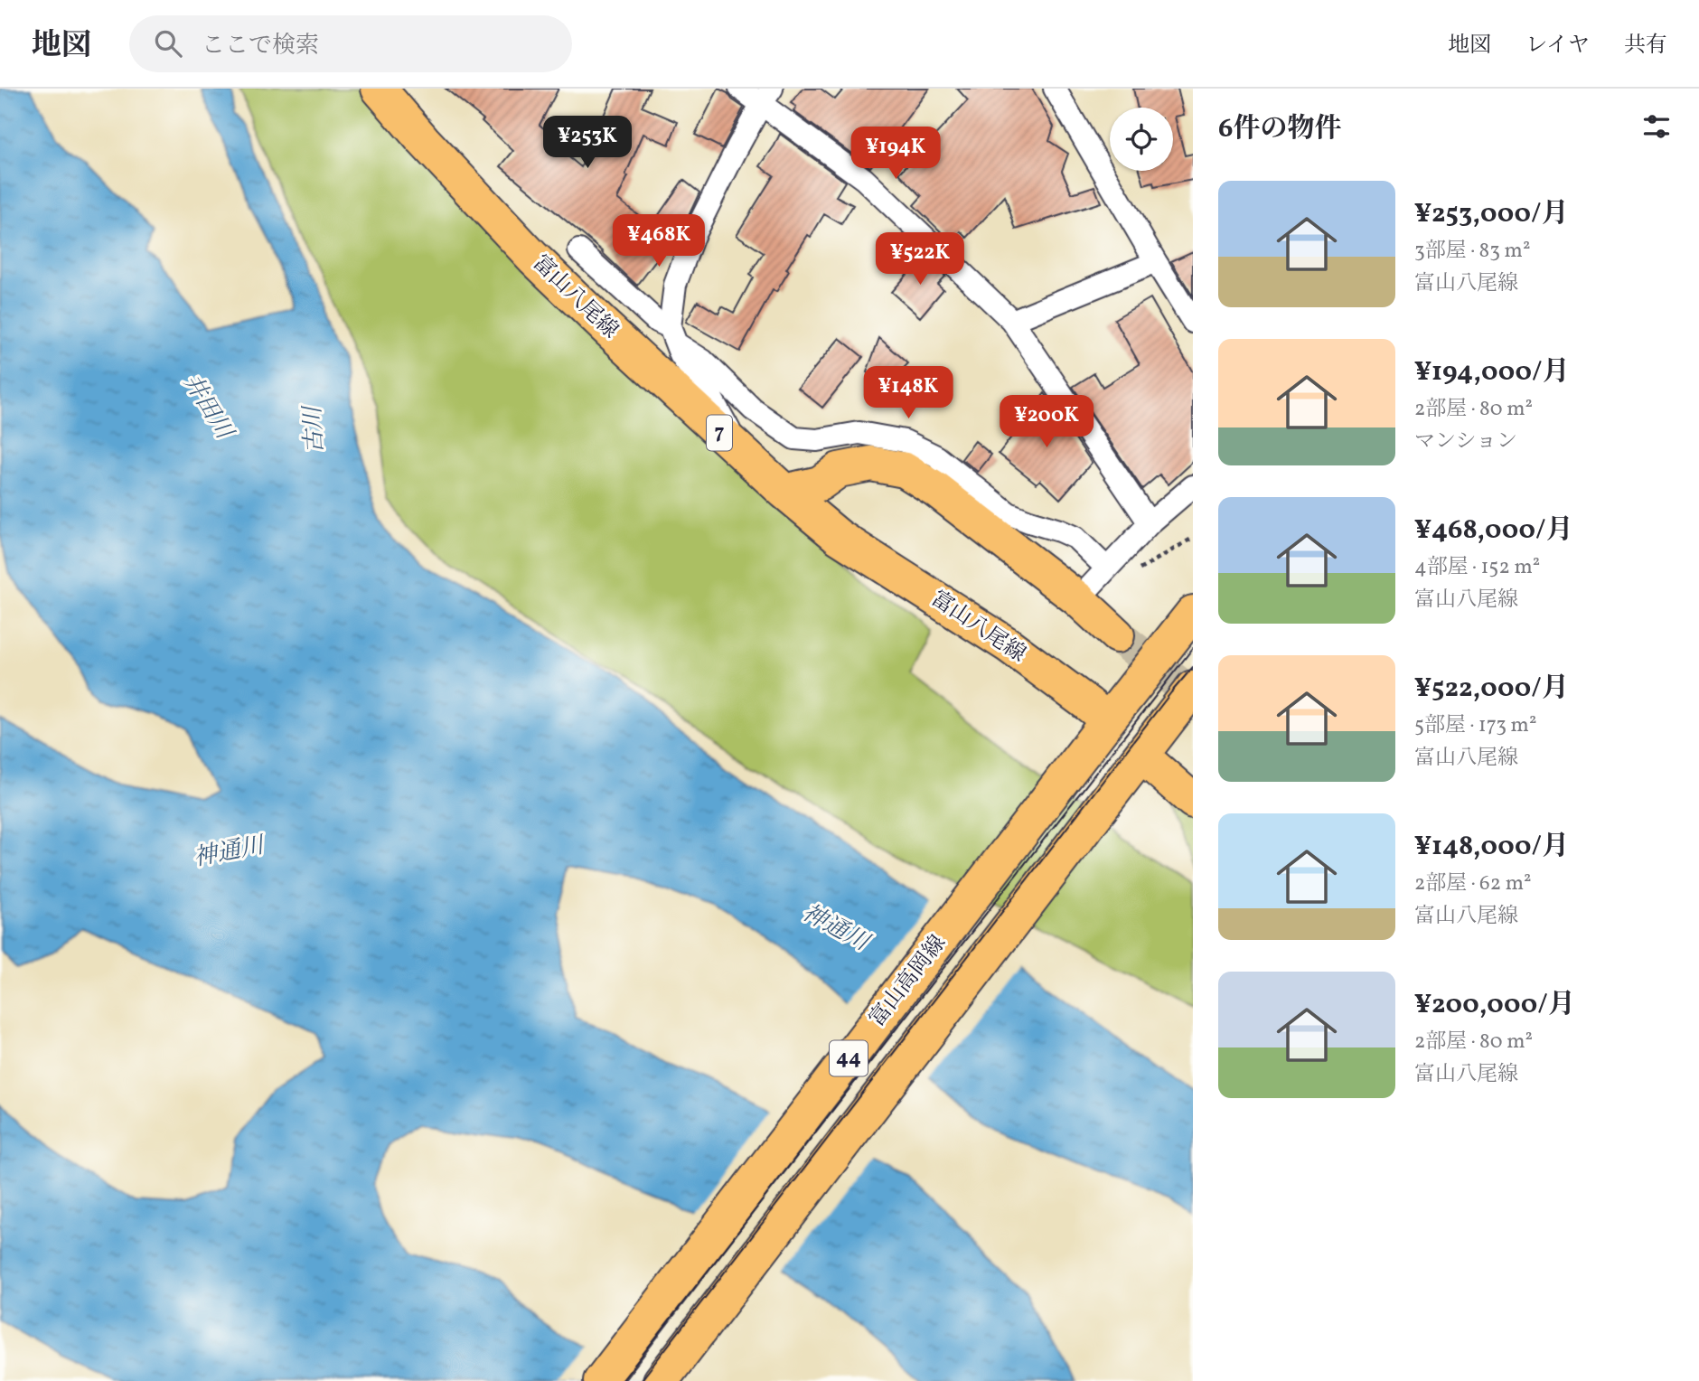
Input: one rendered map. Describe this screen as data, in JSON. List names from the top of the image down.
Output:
{
  "streets": {
    "main road": [
      "富山八尾線",
      "7",
      "富山高岡線",
      "44"
    ]
  },
  "crossings": [
    ["富山八尾線", "富山高岡線"]
  ],
  "water": ["井田川", "古川", "神通川"],
  "page": {
    "header": "地図",
    "search": "ここで検索",
    "nav": ["地図", "レイヤ", "共有"],
    "heading": "6件の物件",
    "price": [
      "¥253K",
      "¥194K",
      "¥468K",
      "¥522K",
      "¥148K",
      "¥200K"
    ],
    "list": [
      {
        "name": "¥253,000/月",
        "note": "3部屋 · 83 m² · 富山八尾線"
      },
      {
        "name": "¥194,000/月",
        "note": "2部屋 · 80 m² · マンション"
      },
      {
        "name": "¥468,000/月",
        "note": "4部屋 · 152 m² · 富山八尾線"
      },
      {
        "name": "¥522,000/月",
        "note": "5部屋 · 173 m² · 富山八尾線"
      },
      {
        "name": "¥148,000/月",
        "note": "2部屋 · 62 m² · 富山八尾線"
      },
      {
        "name": "¥200,000/月",
        "note": "2部屋 · 80 m² · 富山八尾線"
      }
    ]
  }
}
